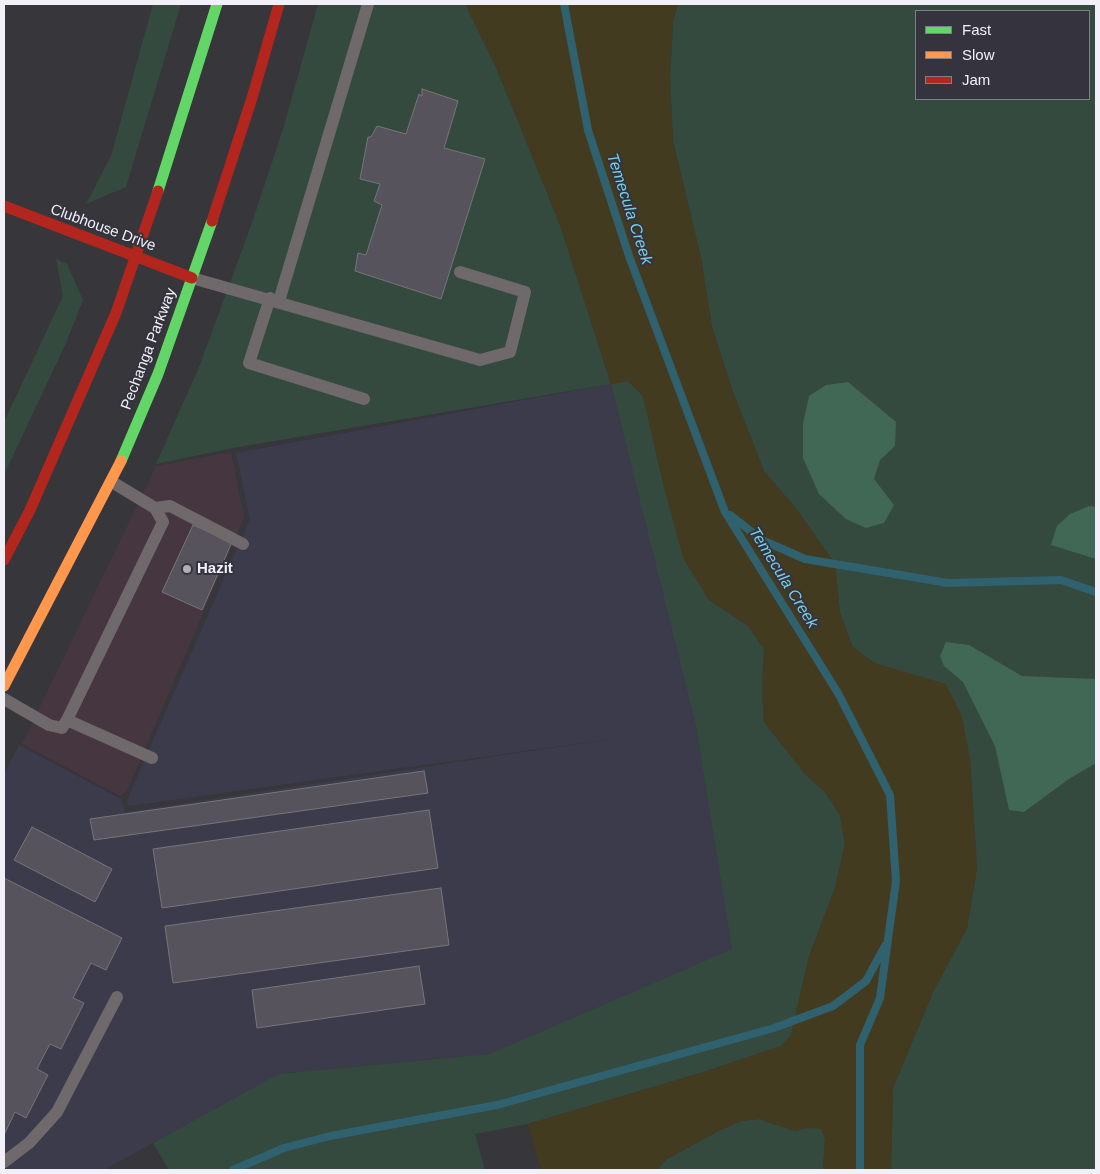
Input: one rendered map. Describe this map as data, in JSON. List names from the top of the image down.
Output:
{
  "streets": {
    "main road": ["Clubhouse Drive", "Pechanga Parkway"]
  },
  "crossings": [
    ["Clubhouse Drive", "Pechanga Parkway"]
  ],
  "water": ["Temecula Creek"],
  "places": ["Hazit"],
  "legend": ["Fast", "Slow", "Jam"]
}
